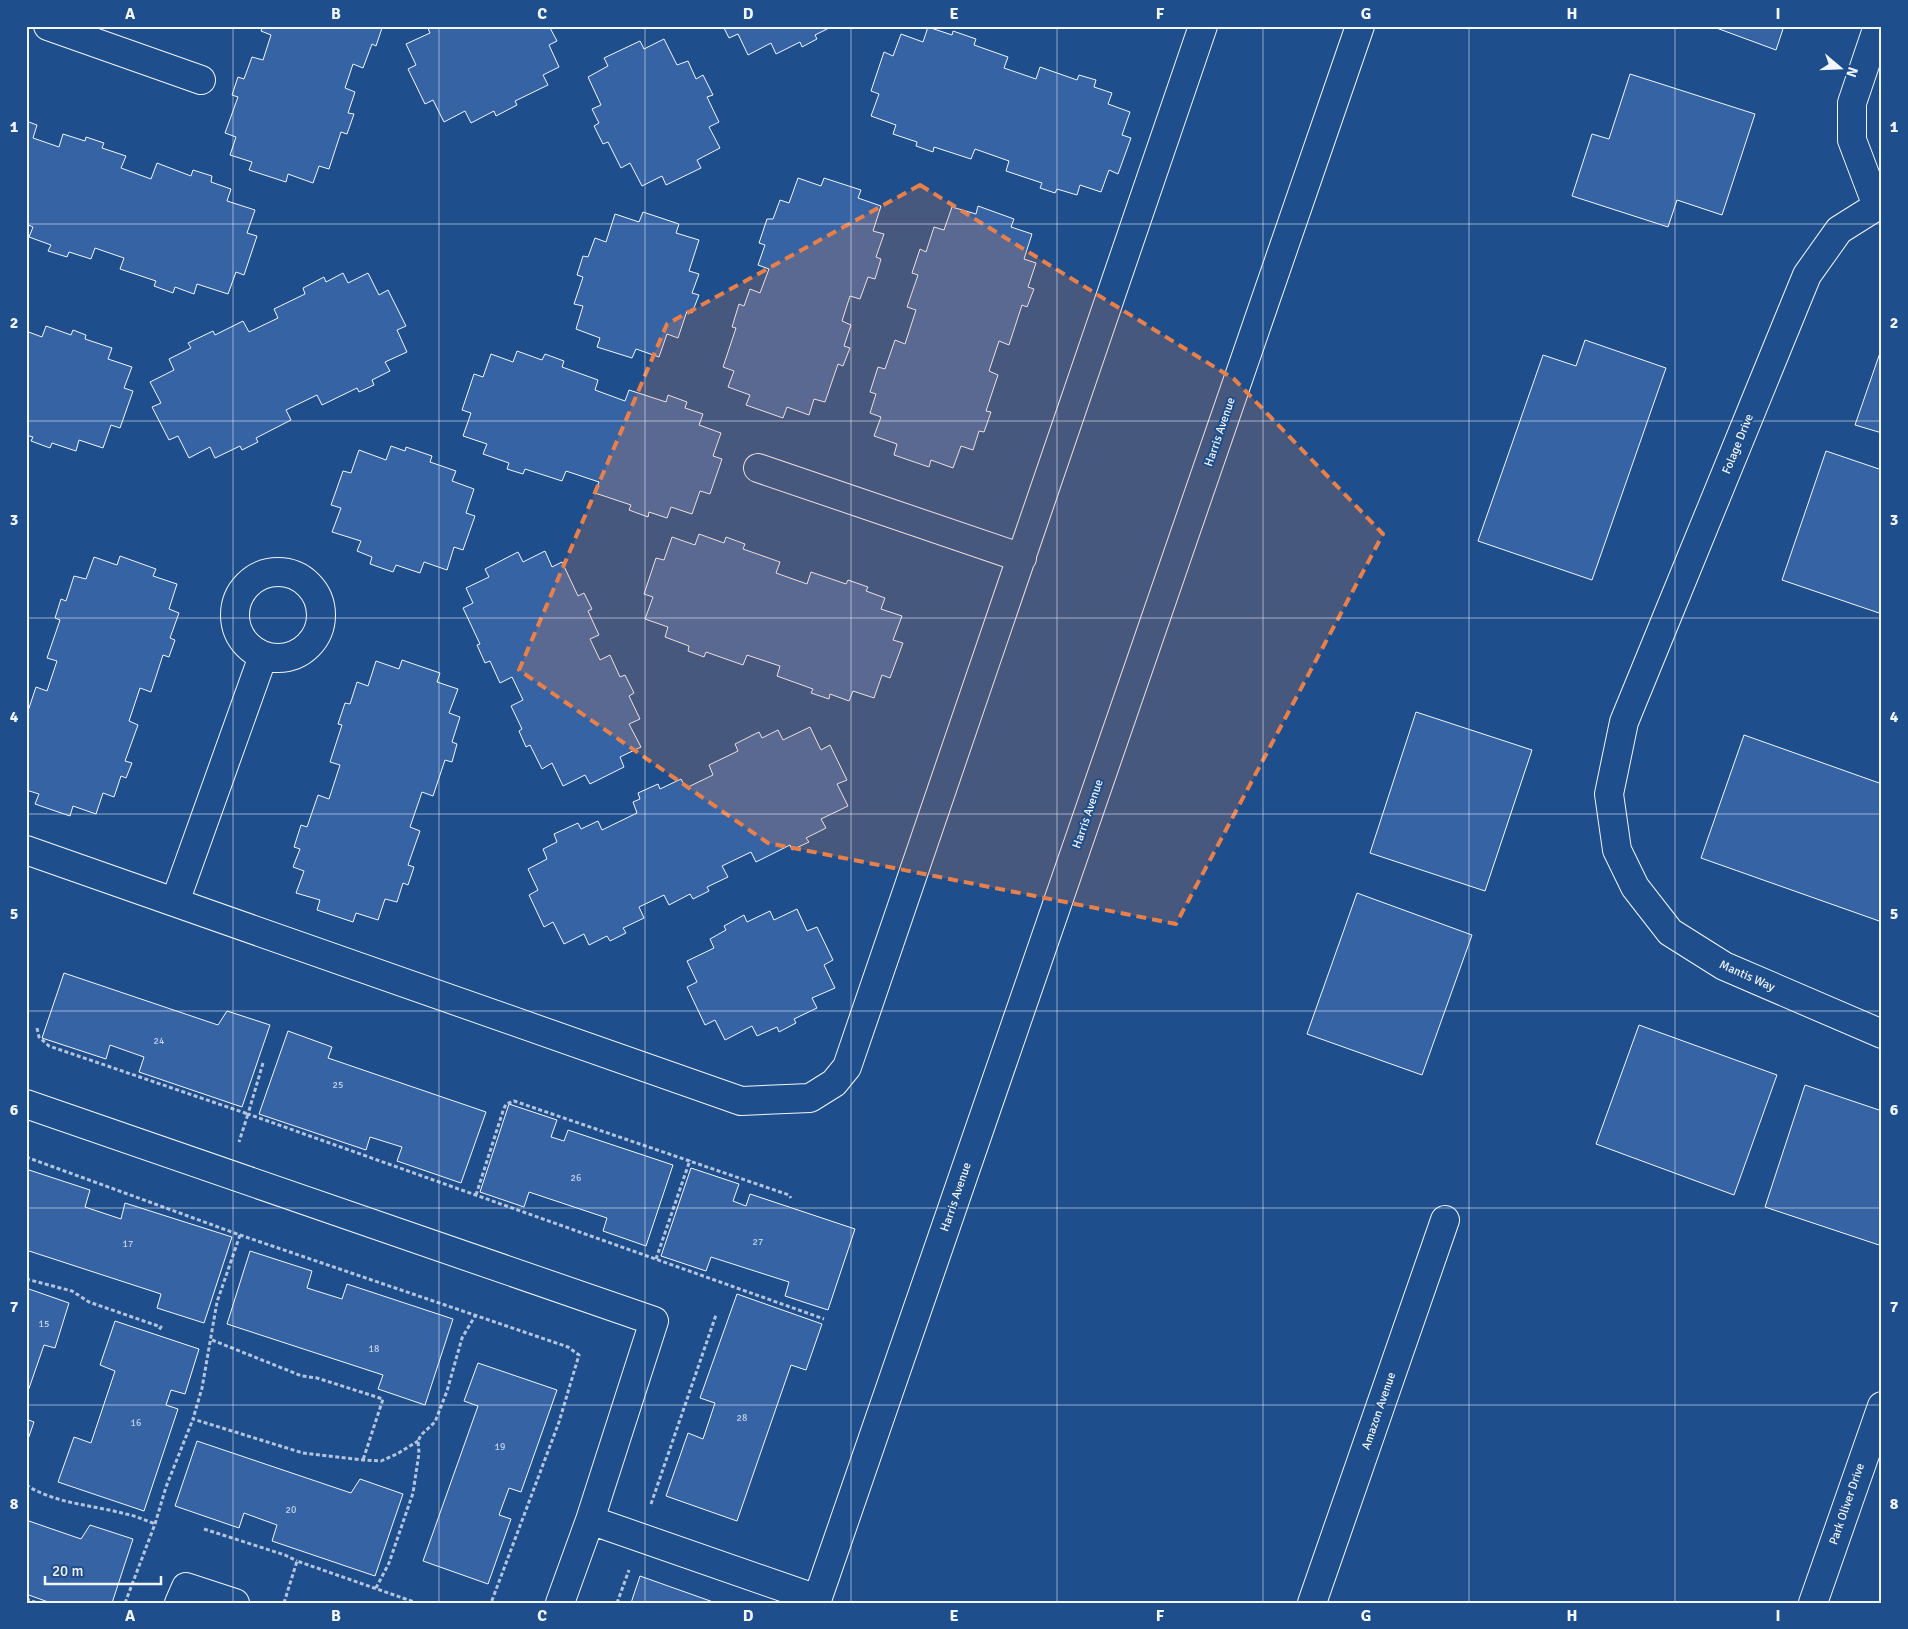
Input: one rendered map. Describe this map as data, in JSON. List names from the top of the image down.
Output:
{
  "streets": {
    "street": [
      "Harris Avenue",
      "Folage Drive",
      "Mantis Way",
      "Amazon Avenue",
      "Park Oliver Drive"
    ]
  },
  "crossings": [
    ["Folage Drive", "Mantis Way"]
  ],
  "house_numbers": [
    "24",
    "25",
    "26",
    "27",
    "17",
    "15",
    "18",
    "28",
    "16",
    "19",
    "20"
  ],
  "scale_bar": "20 m",
  "north": "right",
  "grid": {
    "columns": [
      "A",
      "B",
      "C",
      "D",
      "E",
      "F",
      "G",
      "H",
      "I"
    ],
    "rows": [
      "1",
      "2",
      "3",
      "4",
      "5",
      "6",
      "7",
      "8"
    ]
  }
}
